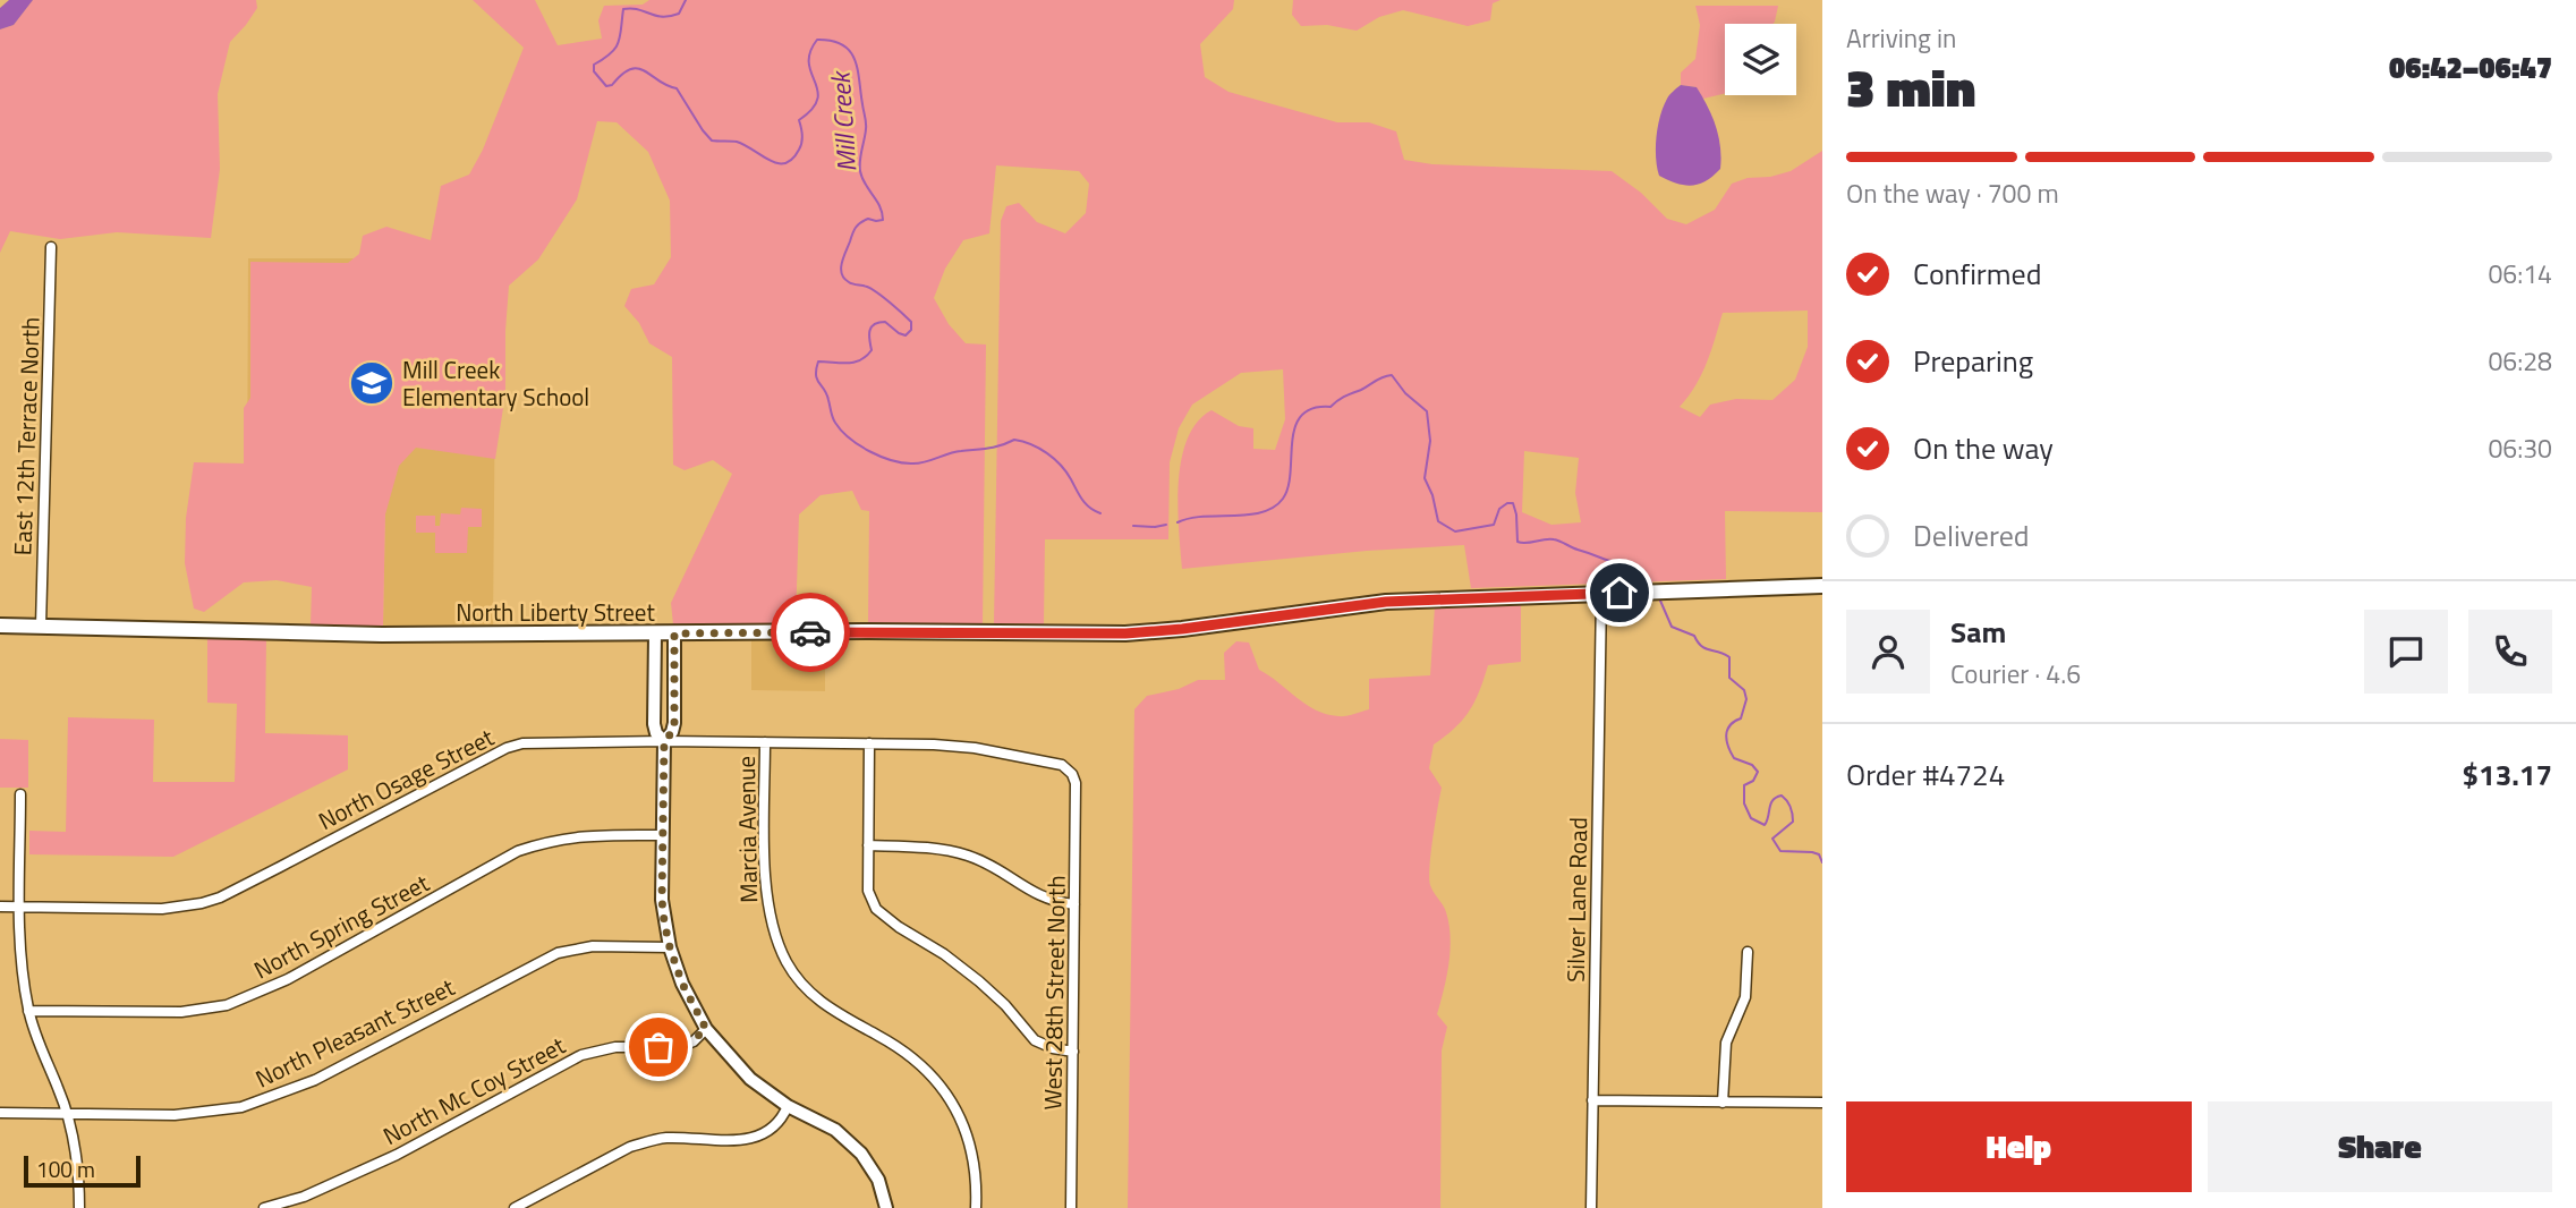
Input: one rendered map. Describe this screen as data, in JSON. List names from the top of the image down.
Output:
{
  "streets": {
    "main road": ["North Liberty Street"],
    "street": [
      "East 12th Terrace North",
      "North Osage Street",
      "Marcia Avenue",
      "Silver Lane Road",
      "North Spring Street",
      "West 28th Street North",
      "North Pleasant Street",
      "North Mc Coy Street"
    ]
  },
  "crossings": [
    ["East 12th Terrace North", "North Liberty Street"],
    ["North Liberty Street", "Silver Lane Road"],
    ["North Osage Street", "Marcia Avenue"],
    ["North Osage Street", "West 28th Street North"]
  ],
  "water": ["Mill Creek"],
  "places": {
    "school or university": ["Mill Creek Elementary School"]
  },
  "scale_bar": "100 m",
  "page": {
    "heading": ["3 min", "Arriving in", "06:42–06:47"],
    "panel": [
      "Sam",
      "Courier · 4.6",
      "Order #4724",
      "$13.17"
    ],
    "bar": "On the way · 700 m",
    "list": [
      ["Confirmed", "06:14"],
      ["Preparing", "06:28"],
      ["On the way", "06:30"],
      "Delivered"
    ],
    "buttons": ["Help", "Share"],
    "scale": "100 m"
  }
}
